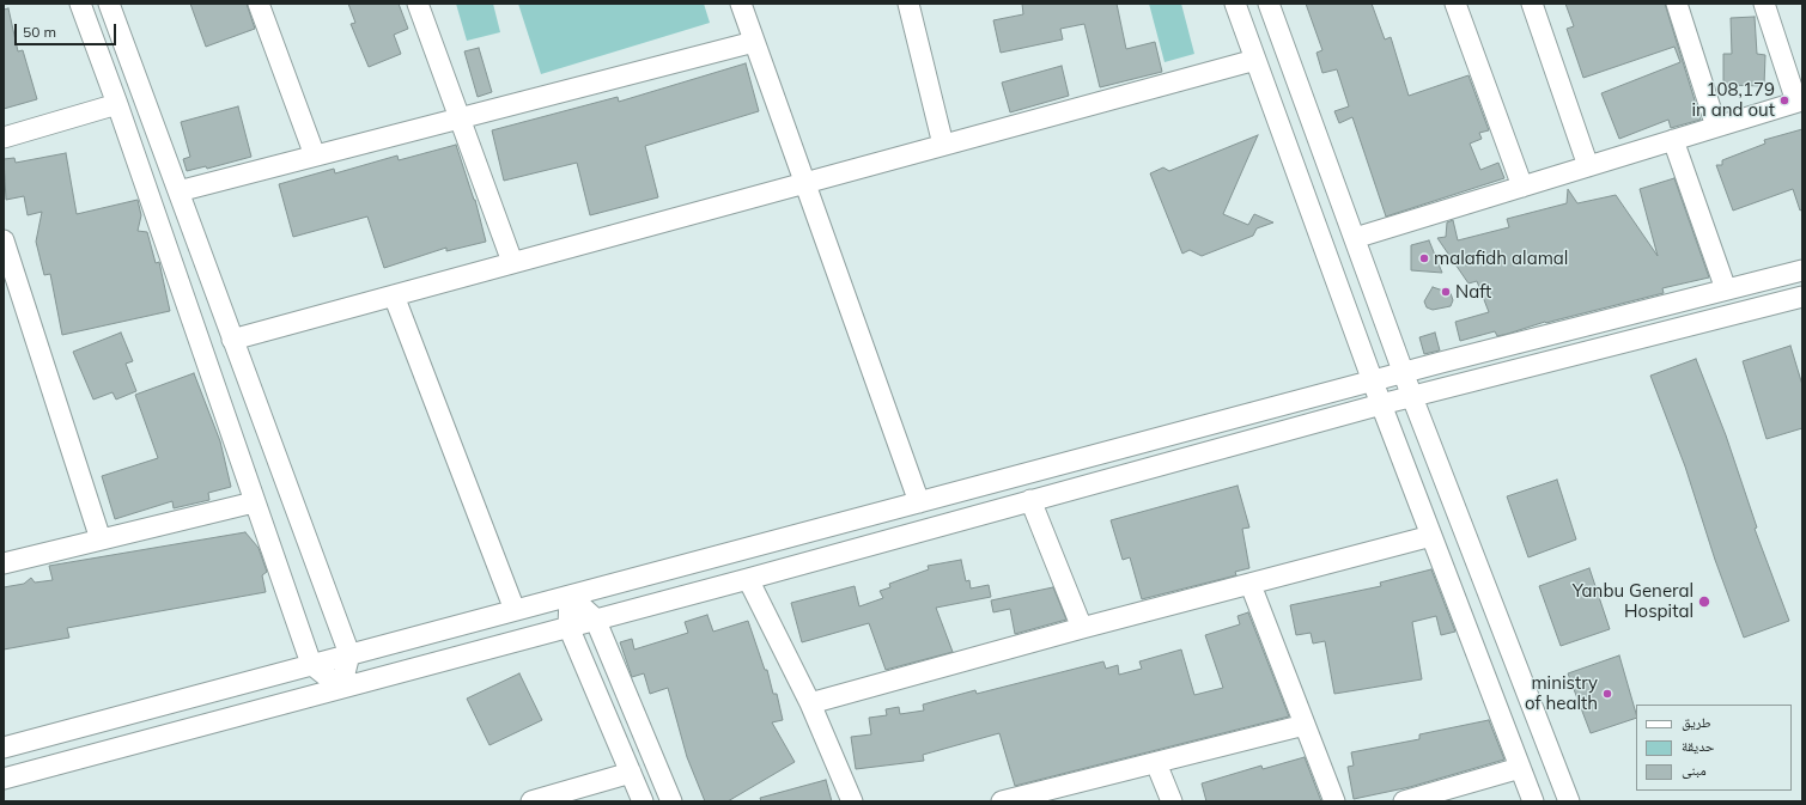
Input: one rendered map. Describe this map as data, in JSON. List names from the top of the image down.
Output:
{
  "places": [
    "108,179 in and out",
    "malafidh alamal",
    "Naft",
    "Yanbu General Hospital",
    "ministry of health"
  ],
  "legend": ["طريق", "حديقة", "مبنى"],
  "scale_bar": "50 m"
}
